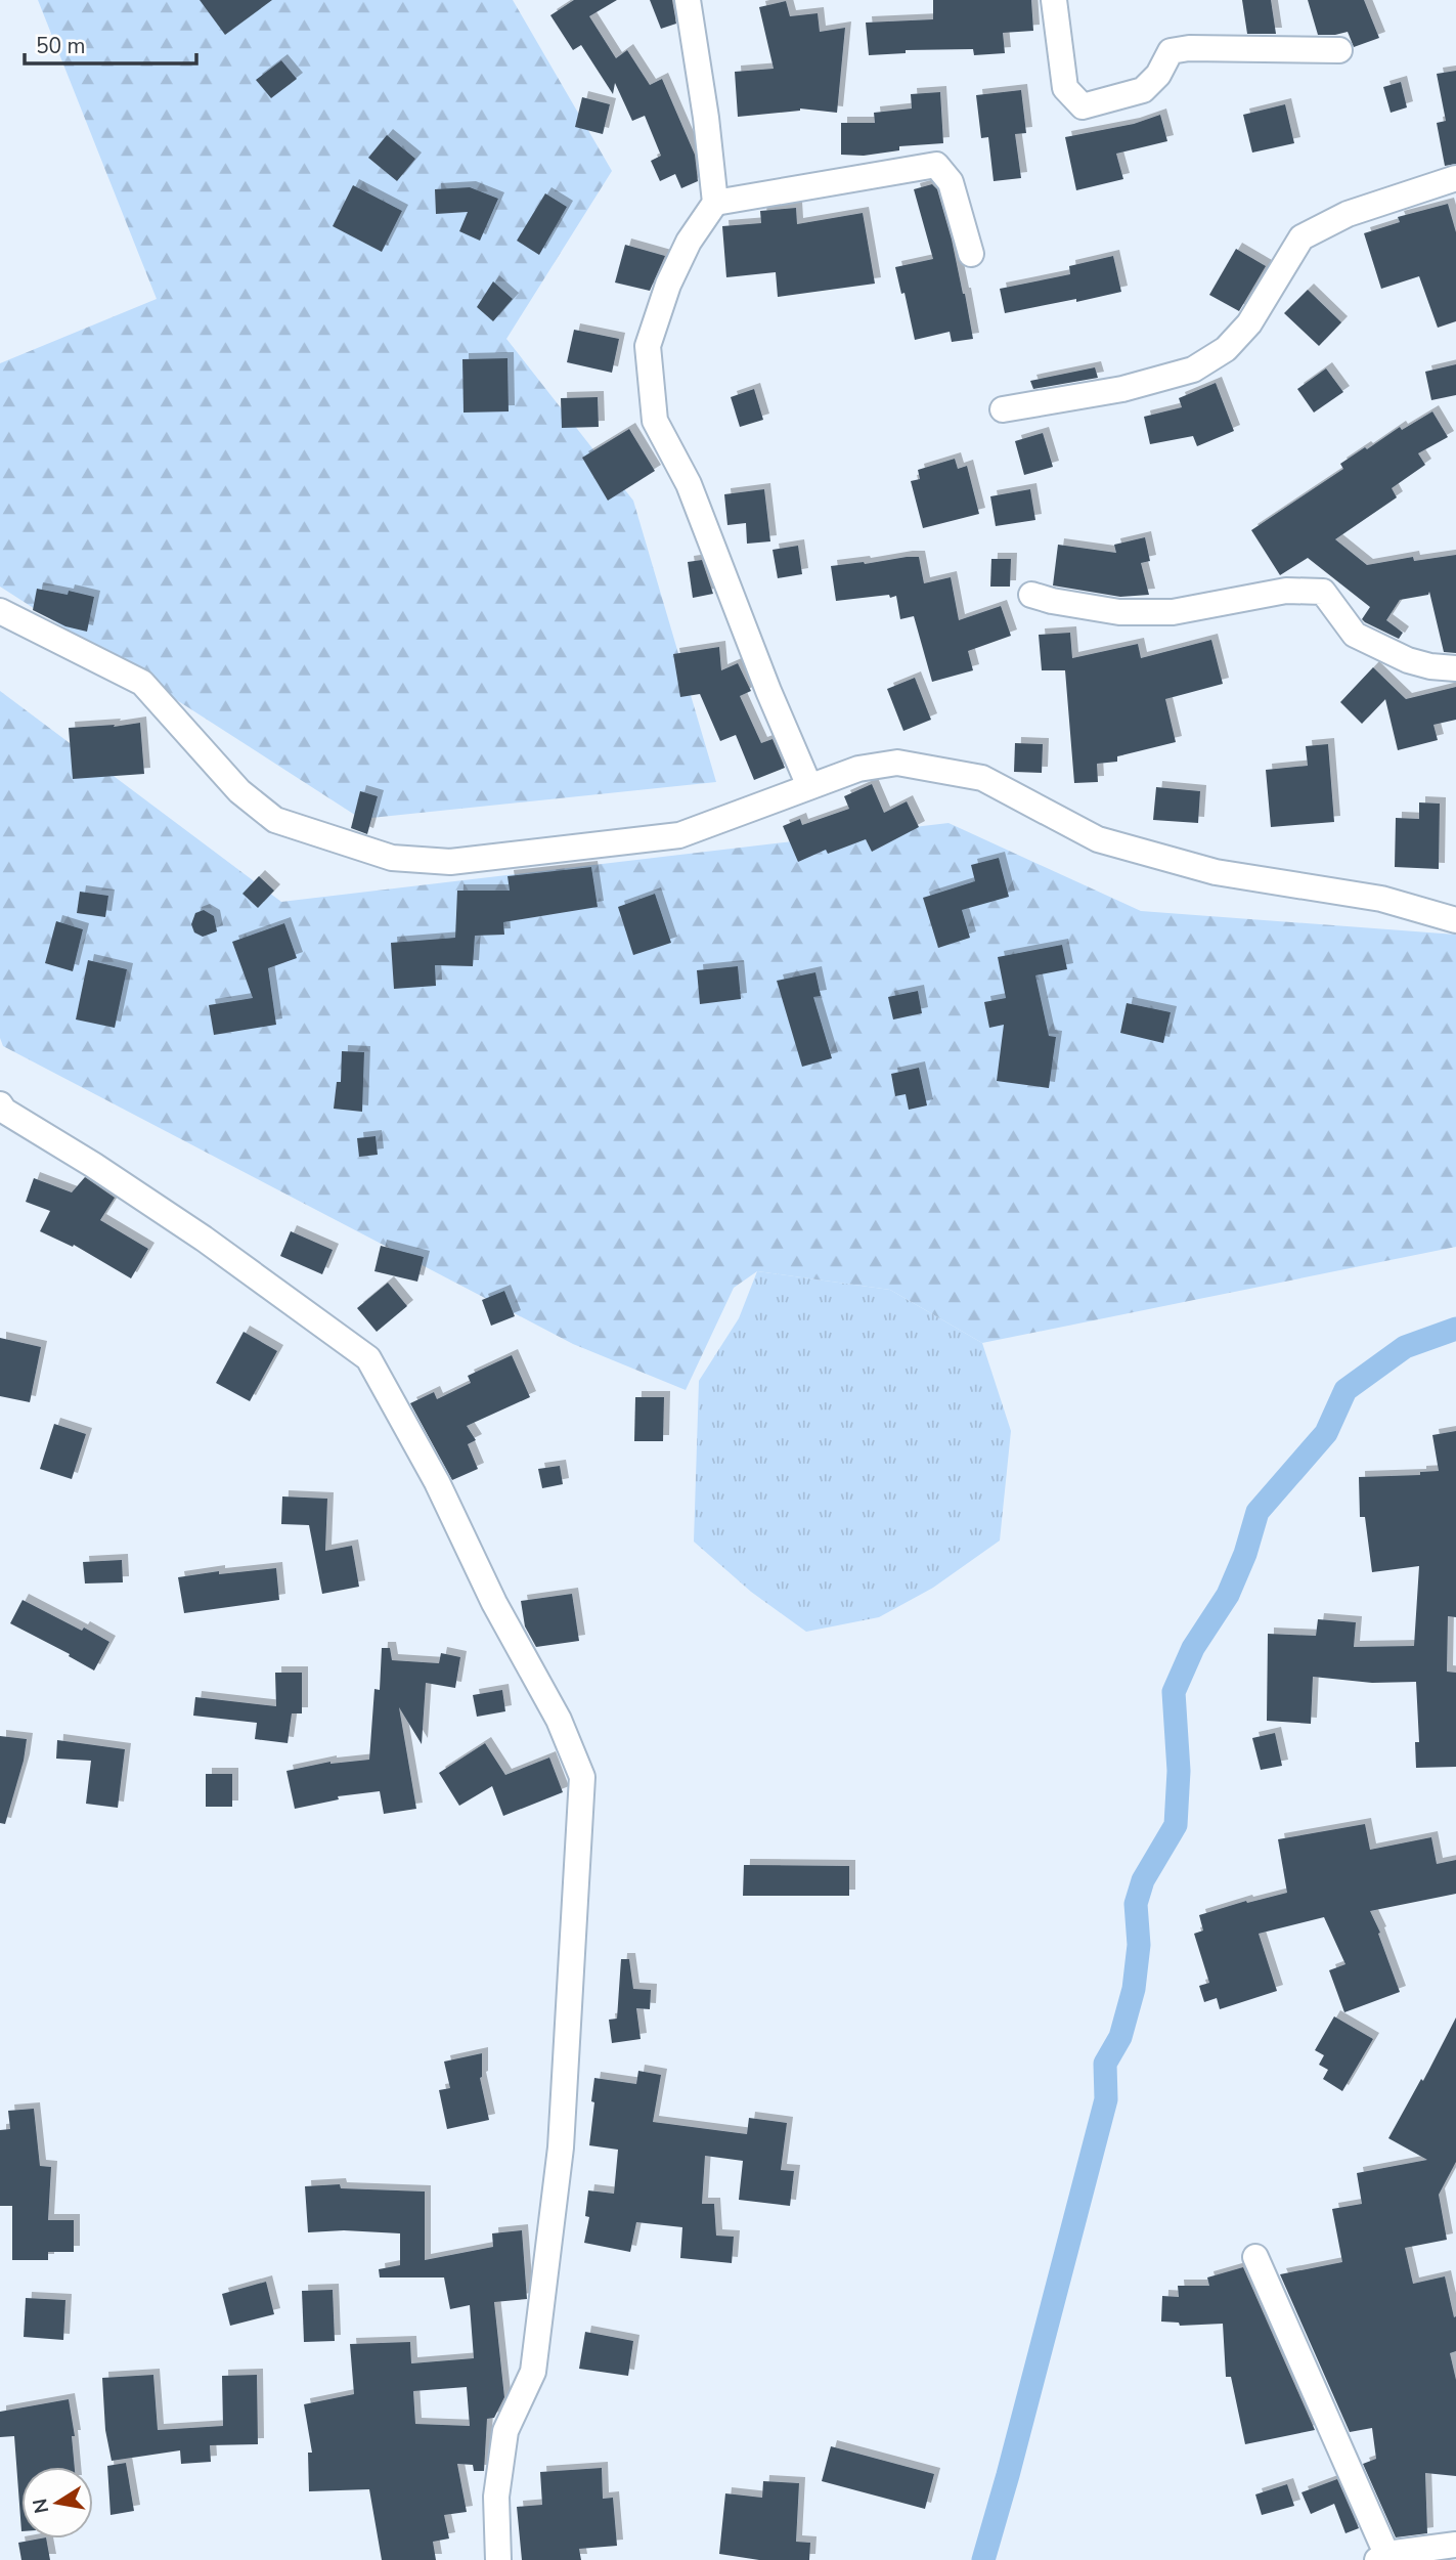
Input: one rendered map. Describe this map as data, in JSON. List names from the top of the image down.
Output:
{
  "scale_bar": "50 m",
  "north": "left"
}
